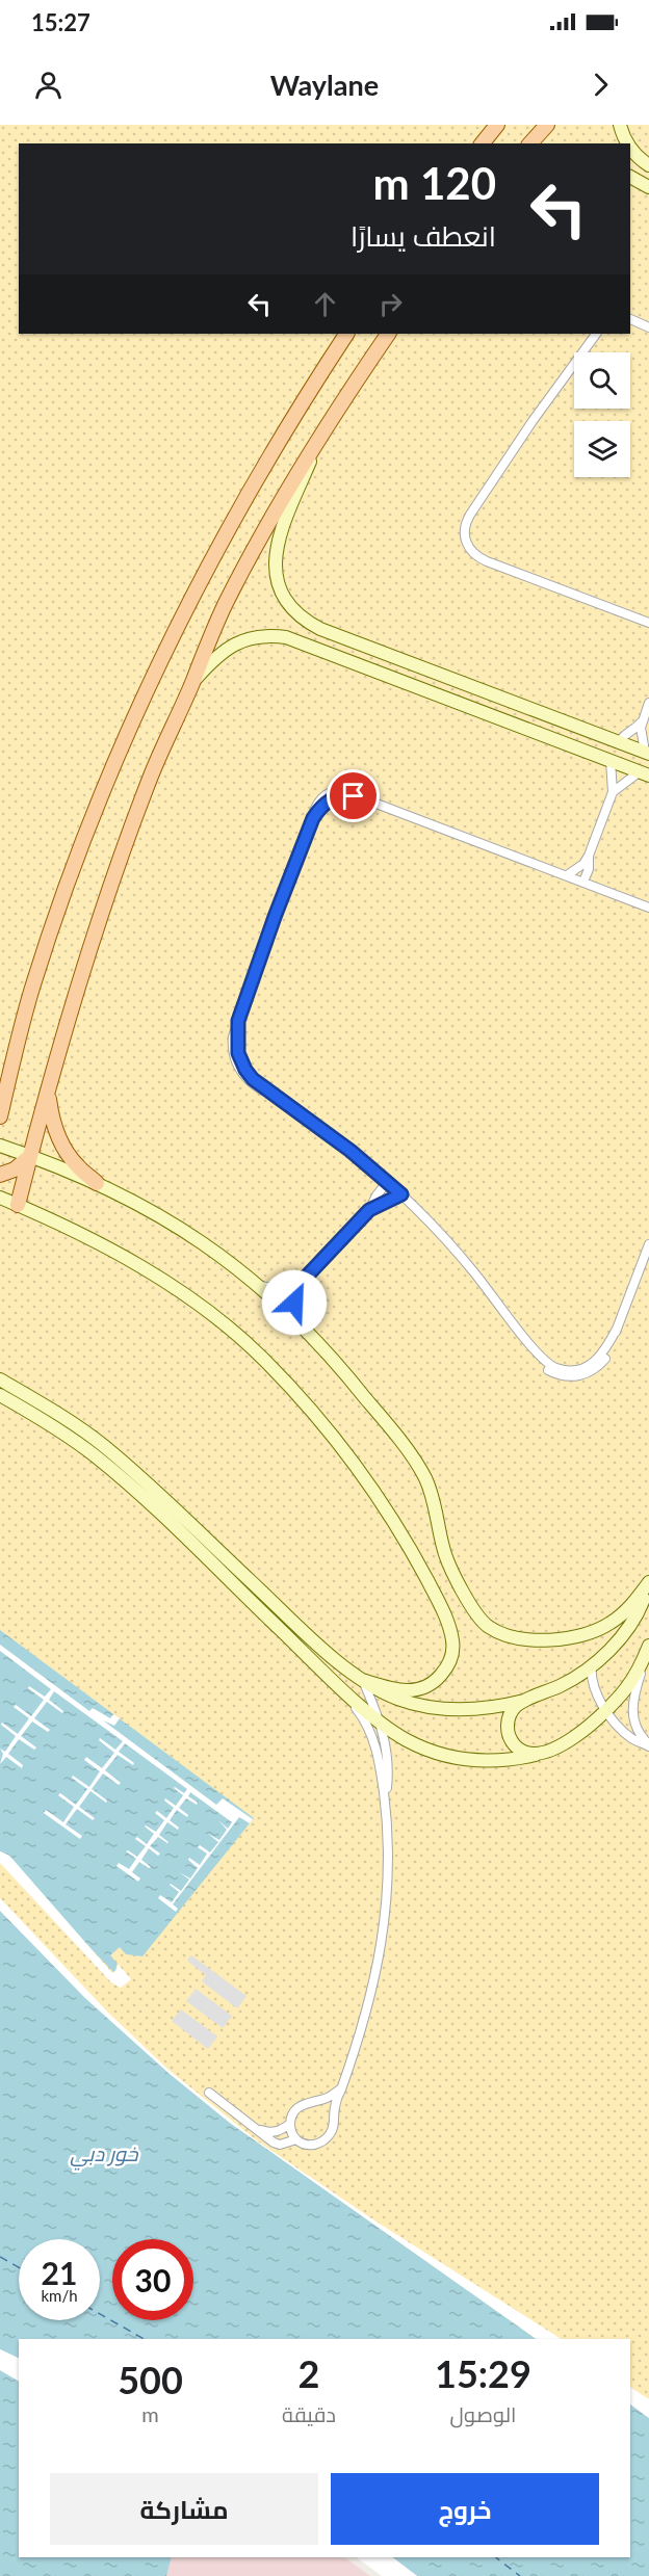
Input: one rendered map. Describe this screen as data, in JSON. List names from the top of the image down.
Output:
{
  "water": ["خور دبي"],
  "page": {
    "status": "15:27",
    "header": "Waylane",
    "turn": ["120 m", "انعطف يسارًا"],
    "speed": "21 km/h",
    "limit": "30",
    "eta": [
      "15:29",
      "الوصول",
      "2",
      "دقيقة",
      "500",
      "m"
    ],
    "buttons": ["خروج", "مشاركة"]
  }
}
